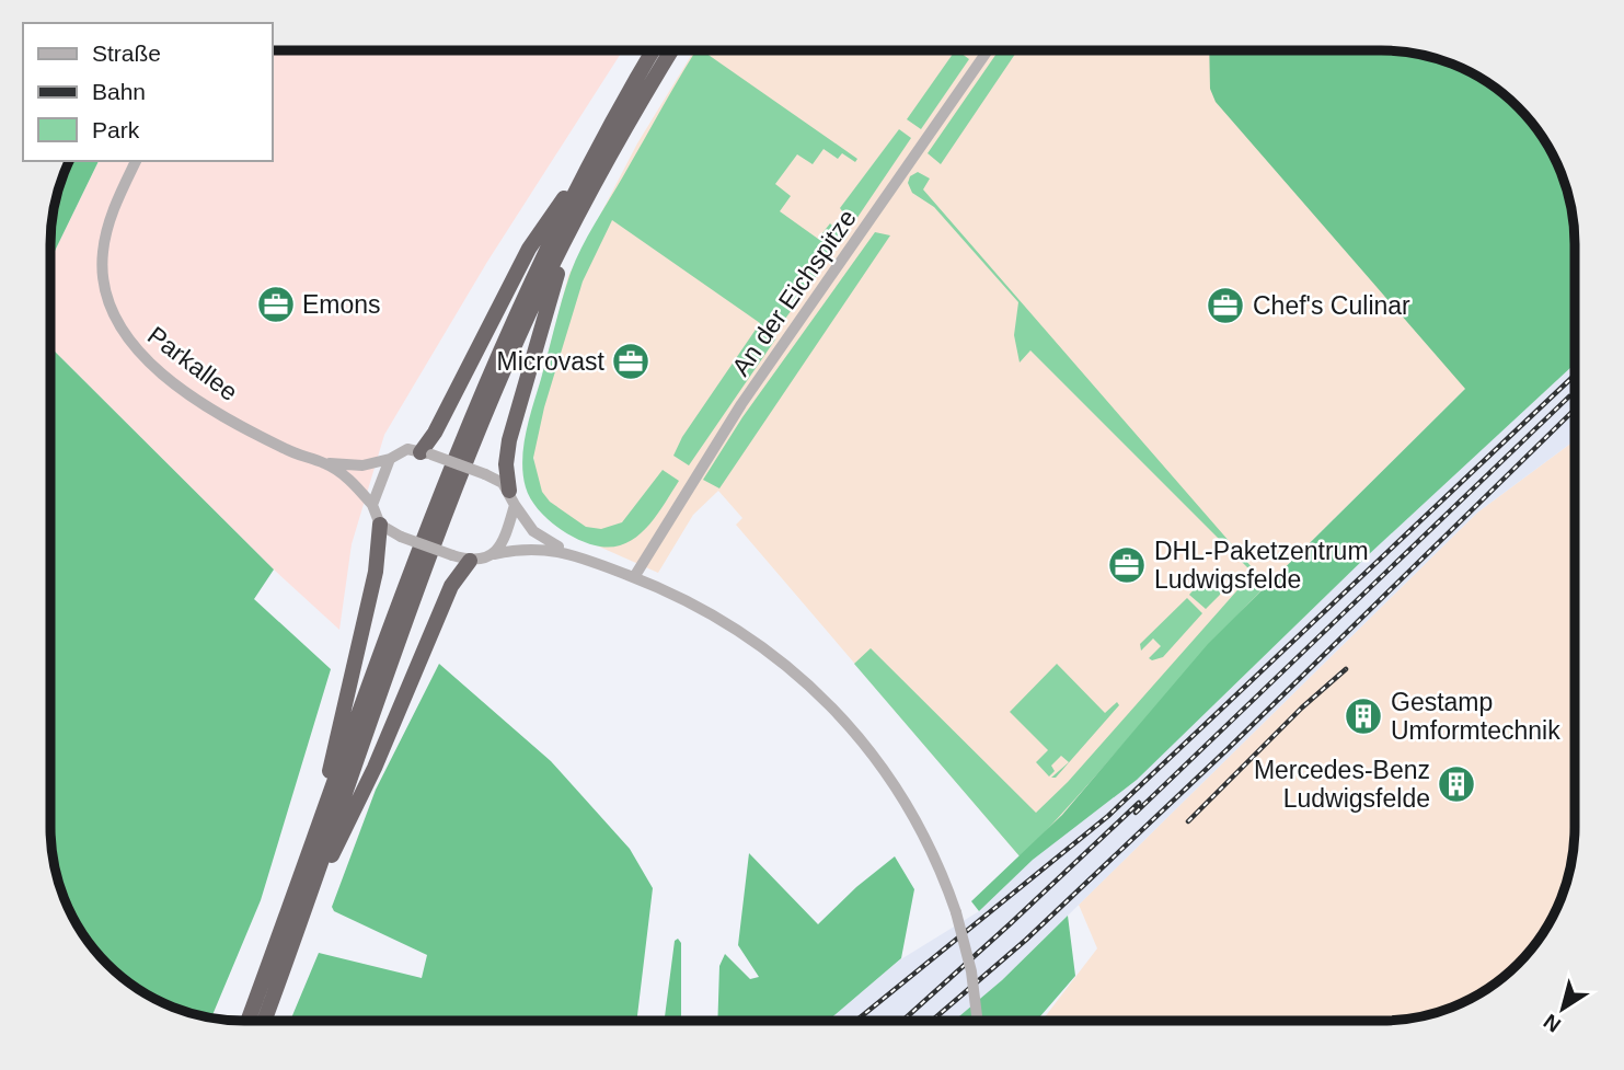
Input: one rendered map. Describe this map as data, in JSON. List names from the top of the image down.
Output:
{
  "streets": {
    "street": ["An der Eichspitze", "Parkallee"]
  },
  "places": {
    "office": [
      "Emons",
      "Chef's Culinar",
      "Microvast",
      "DHL-Paketzentrum Ludwigsfelde"
    ],
    "building": ["Gestamp Umformtechnik", "Mercedes-Benz Ludwigsfelde"]
  },
  "legend": ["Straße", "Bahn", "Park"],
  "north": "bottom left"
}
